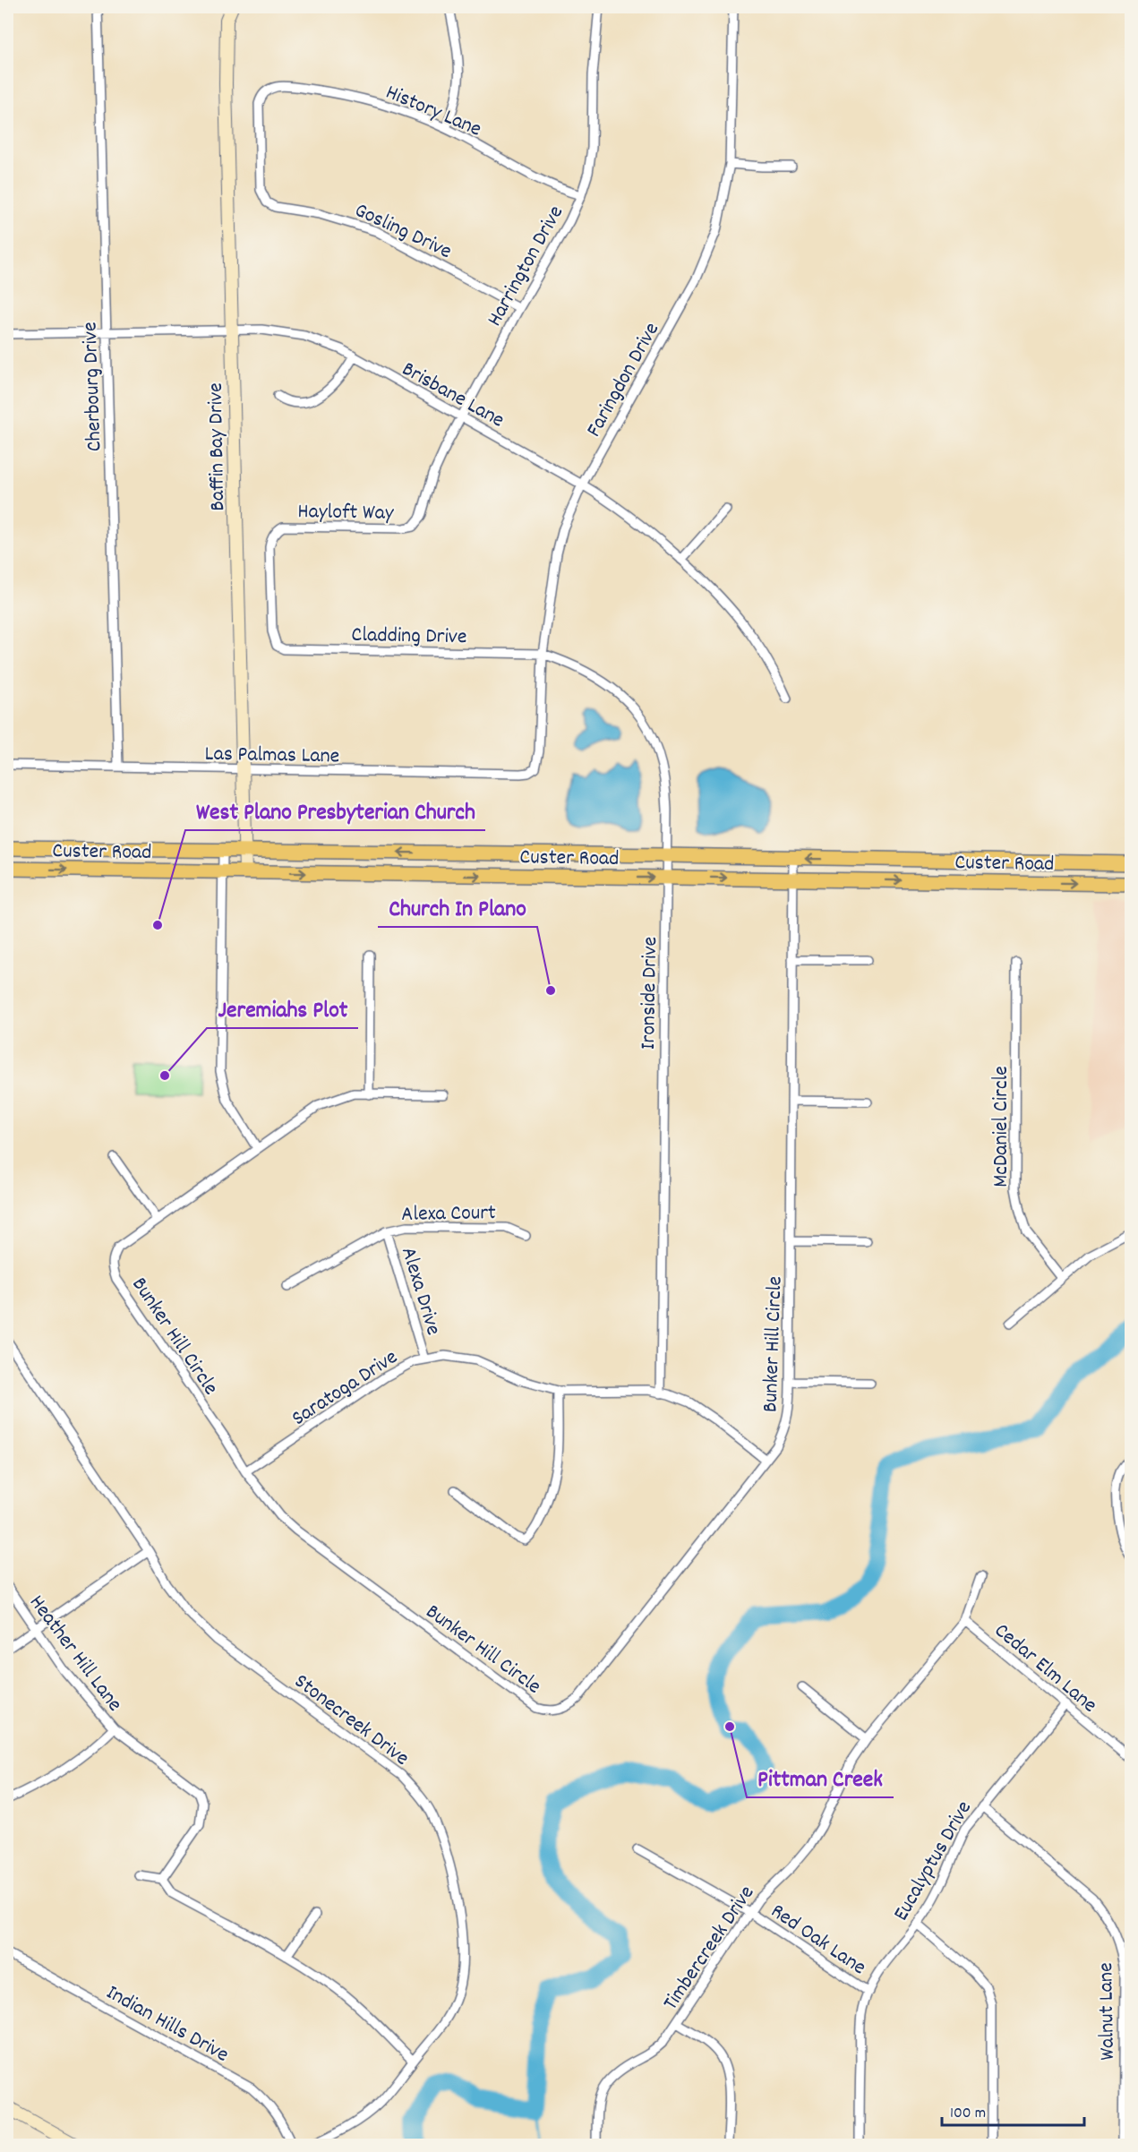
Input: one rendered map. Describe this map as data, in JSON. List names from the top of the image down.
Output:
{
  "streets": {
    "main road": ["Custer Road"],
    "street": [
      "History Lane",
      "Gosling Drive",
      "Harrington Drive",
      "Faringdon Drive",
      "Cherbourg Drive",
      "Brisbane Lane",
      "Baffin Bay Drive",
      "Hayloft Way",
      "Cladding Drive",
      "Las Palmas Lane",
      "Ironside Drive",
      "McDaniel Circle",
      "Alexa Court",
      "Alexa Drive",
      "Bunker Hill Circle",
      "Saratoga Drive",
      "Heather Hill Lane",
      "Cedar Elm Lane",
      "Stonecreek Drive",
      "Eucalyptus Drive",
      "Red Oak Lane",
      "Timbercreek Drive",
      "Walnut Lane",
      "Indian Hills Drive"
    ]
  },
  "crossings": [
    ["History Lane", "Gosling Drive"],
    ["History Lane", "Harrington Drive"],
    ["Gosling Drive", "Harrington Drive"],
    ["Harrington Drive", "Brisbane Lane"],
    ["Harrington Drive", "Hayloft Way"],
    ["Faringdon Drive", "Brisbane Lane"],
    ["Faringdon Drive", "Cladding Drive"],
    ["Faringdon Drive", "Las Palmas Lane"],
    ["Faringdon Drive", "Ironside Drive"],
    ["Cherbourg Drive", "Brisbane Lane"],
    ["Cherbourg Drive", "Las Palmas Lane"],
    ["Brisbane Lane", "Baffin Bay Drive"],
    ["Baffin Bay Drive", "Las Palmas Lane"],
    ["Baffin Bay Drive", "Custer Road"],
    ["Hayloft Way", "Cladding Drive"],
    ["Cladding Drive", "Ironside Drive"],
    ["Custer Road", "Ironside Drive"],
    ["Custer Road", "Bunker Hill Circle"],
    ["Ironside Drive", "Saratoga Drive"],
    ["Alexa Court", "Alexa Drive"],
    ["Alexa Drive", "Saratoga Drive"],
    ["Bunker Hill Circle", "Saratoga Drive"],
    ["Cedar Elm Lane", "Eucalyptus Drive"],
    ["Cedar Elm Lane", "Timbercreek Drive"],
    ["Eucalyptus Drive", "Red Oak Lane"],
    ["Eucalyptus Drive", "Walnut Lane"],
    ["Red Oak Lane", "Timbercreek Drive"]
  ],
  "places": [
    "West Plano Presbyterian Church",
    "Church In Plano",
    "Jeremiahs Plot",
    "Pittman Creek"
  ],
  "scale_bar": "100 m"
}
